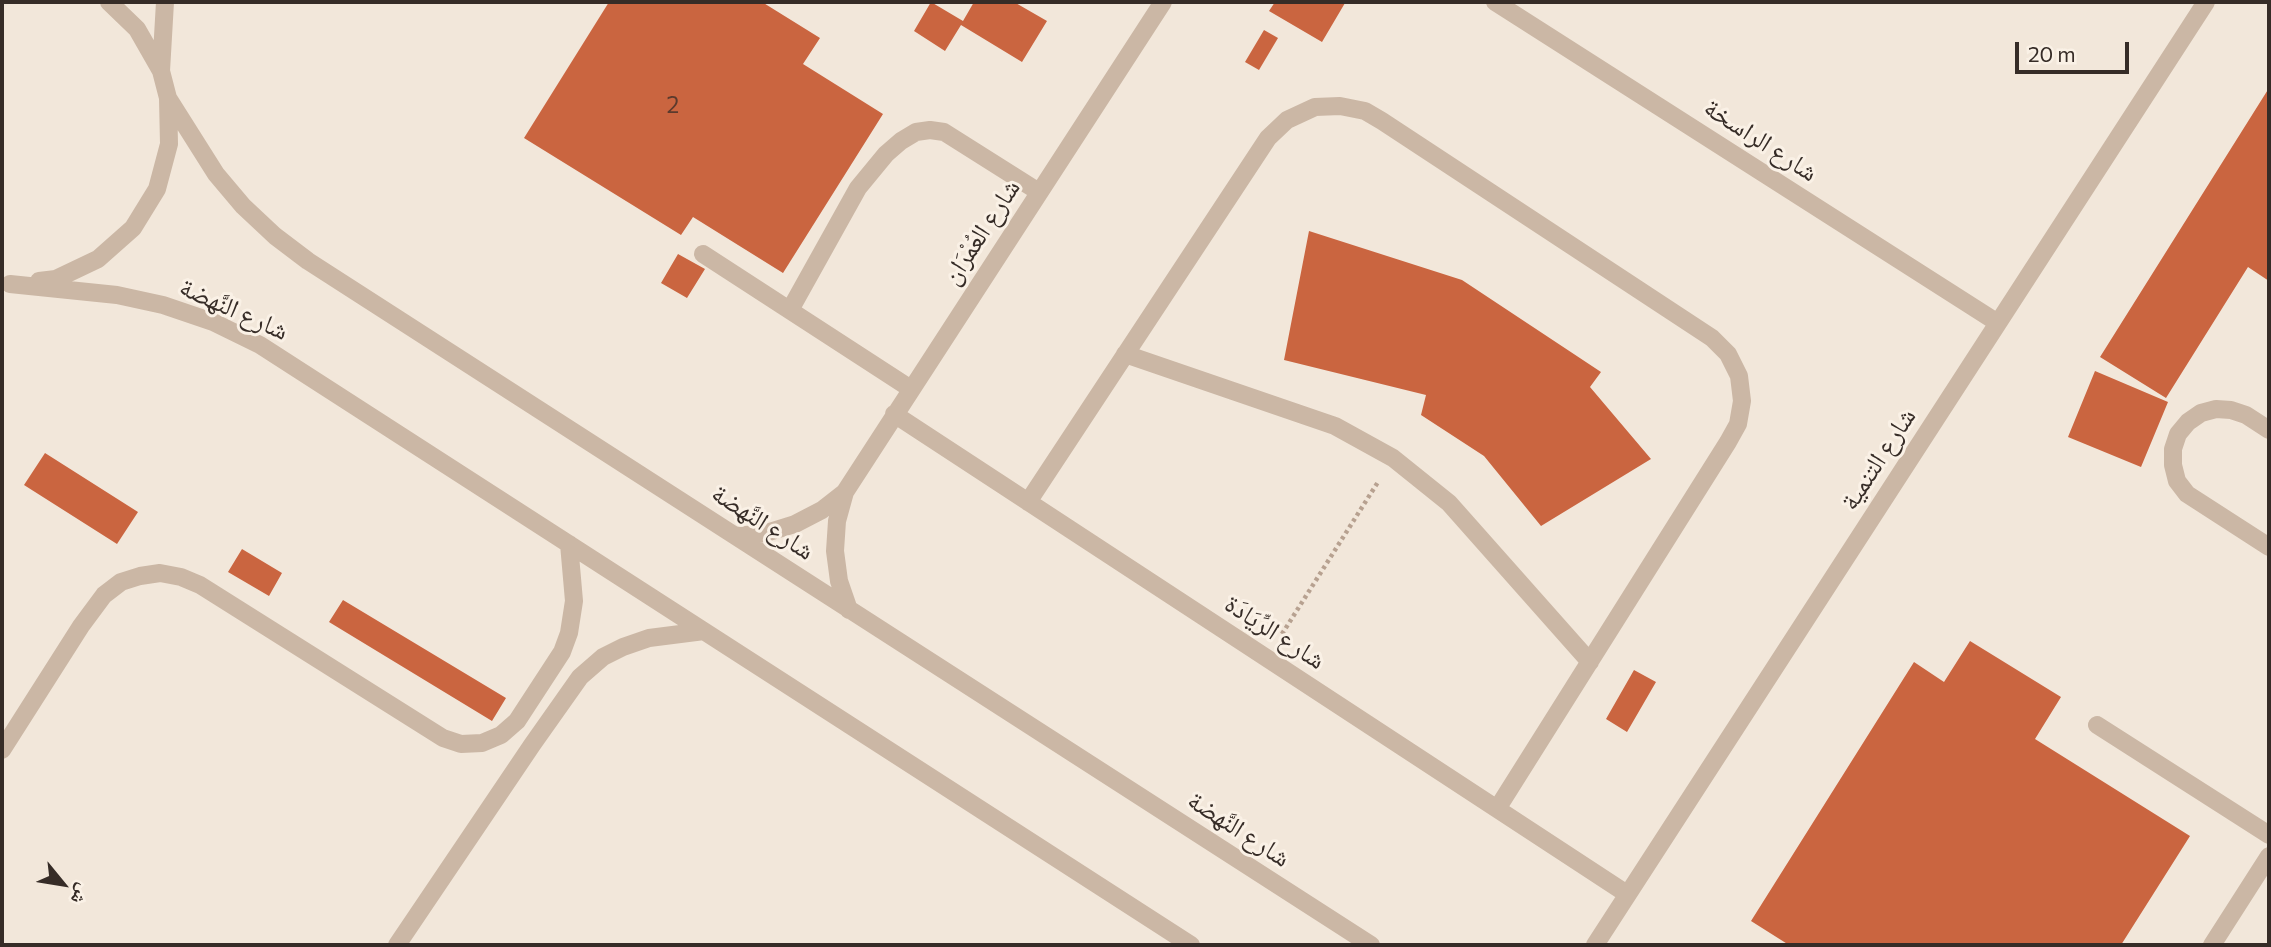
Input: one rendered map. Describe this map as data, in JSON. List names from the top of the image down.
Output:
{
  "streets": {
    "street": [
      "شارع الراسخة",
      "شارع العُمْرَان",
      "شارع النَّهضة",
      "شارع التنمية",
      "شارع الرِّيَادَة"
    ]
  },
  "crossings": [
    ["شارع الراسخة", "شارع التنمية"],
    ["شارع العُمْرَان", "شارع النَّهضة"],
    ["شارع العُمْرَان", "شارع الرِّيَادَة"],
    ["شارع التنمية", "شارع الرِّيَادَة"]
  ],
  "house_numbers": ["2"],
  "scale_bar": "20 m",
  "north": "bottom right"
}
